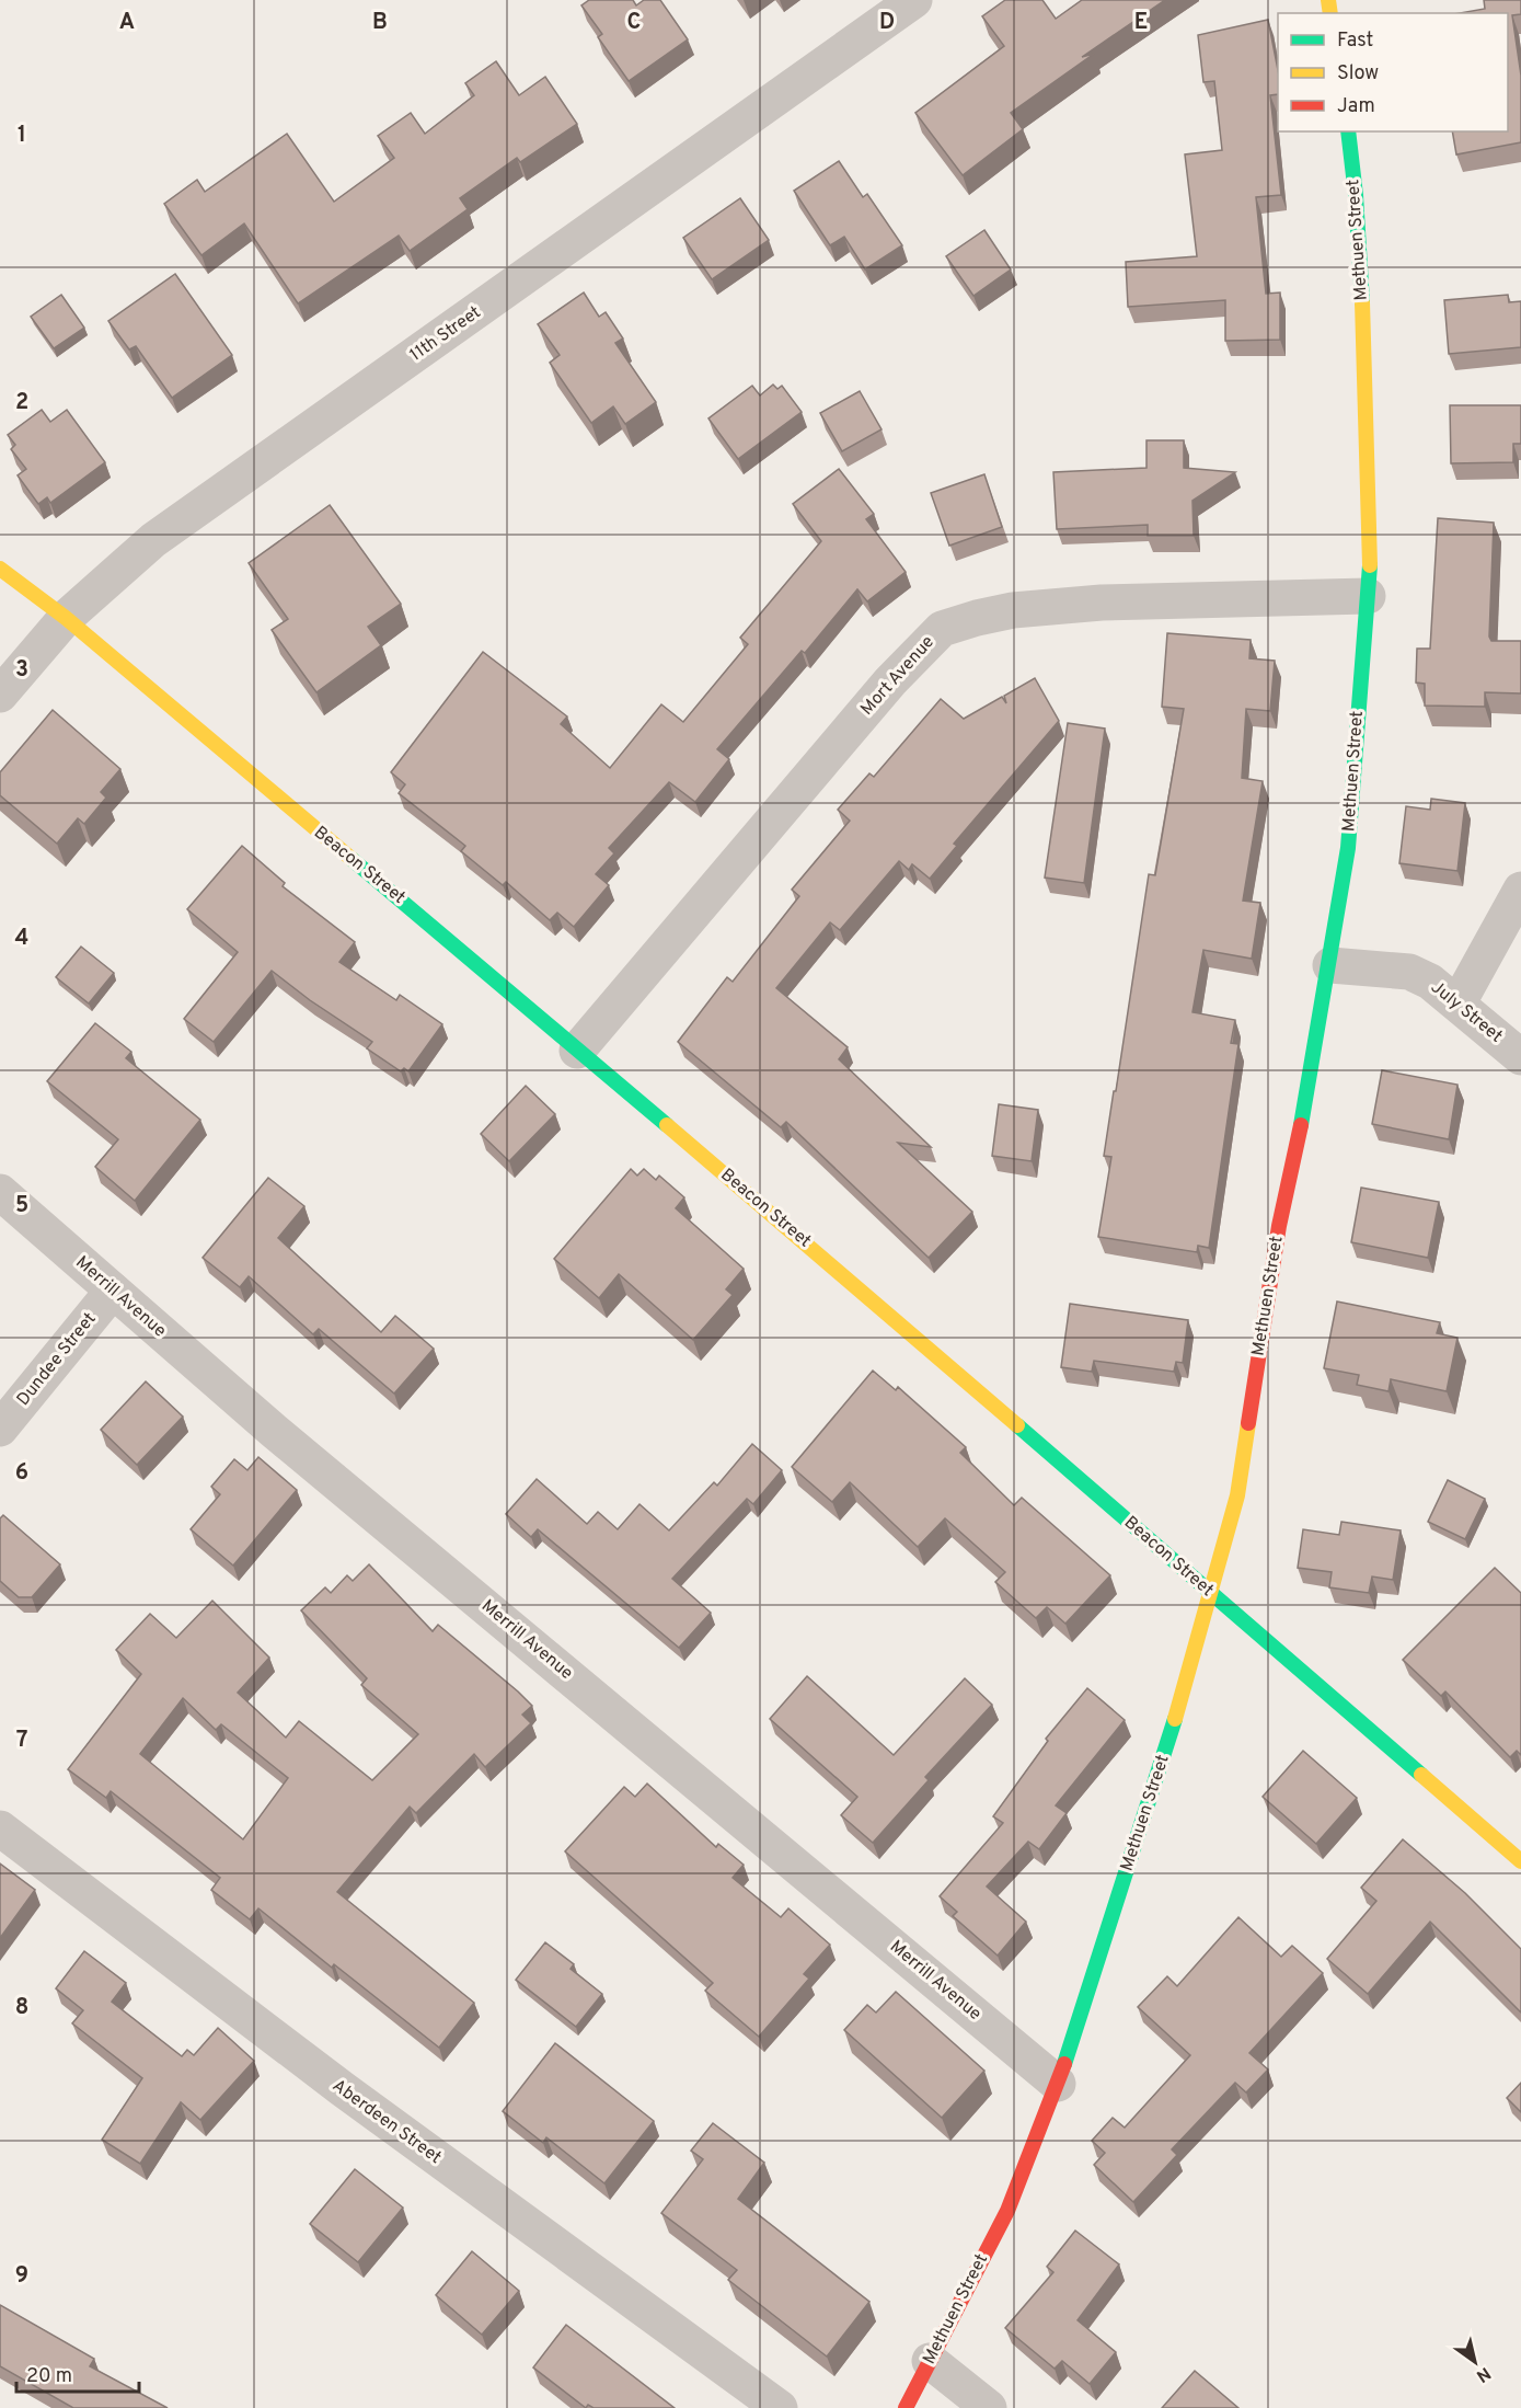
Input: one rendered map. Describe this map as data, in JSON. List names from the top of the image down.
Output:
{
  "streets": {
    "street": [
      "Methuen Street",
      "11th Street",
      "Mort Avenue",
      "Beacon Street",
      "July Street",
      "Merrill Avenue",
      "Dundee Street",
      "Aberdeen Street"
    ]
  },
  "crossings": [
    ["Methuen Street", "Mort Avenue"],
    ["Methuen Street", "Beacon Street"],
    ["Methuen Street", "July Street"],
    ["Methuen Street", "Merrill Avenue"],
    ["11th Street", "Beacon Street"],
    ["Mort Avenue", "Beacon Street"],
    ["Merrill Avenue", "Dundee Street"]
  ],
  "legend": ["Fast", "Slow", "Jam"],
  "scale_bar": "20 m",
  "north": "bottom right",
  "grid": {
    "columns": [
      "A",
      "B",
      "C",
      "D",
      "E"
    ],
    "rows": [
      "1",
      "2",
      "3",
      "4",
      "5",
      "6",
      "7",
      "8",
      "9"
    ]
  }
}
